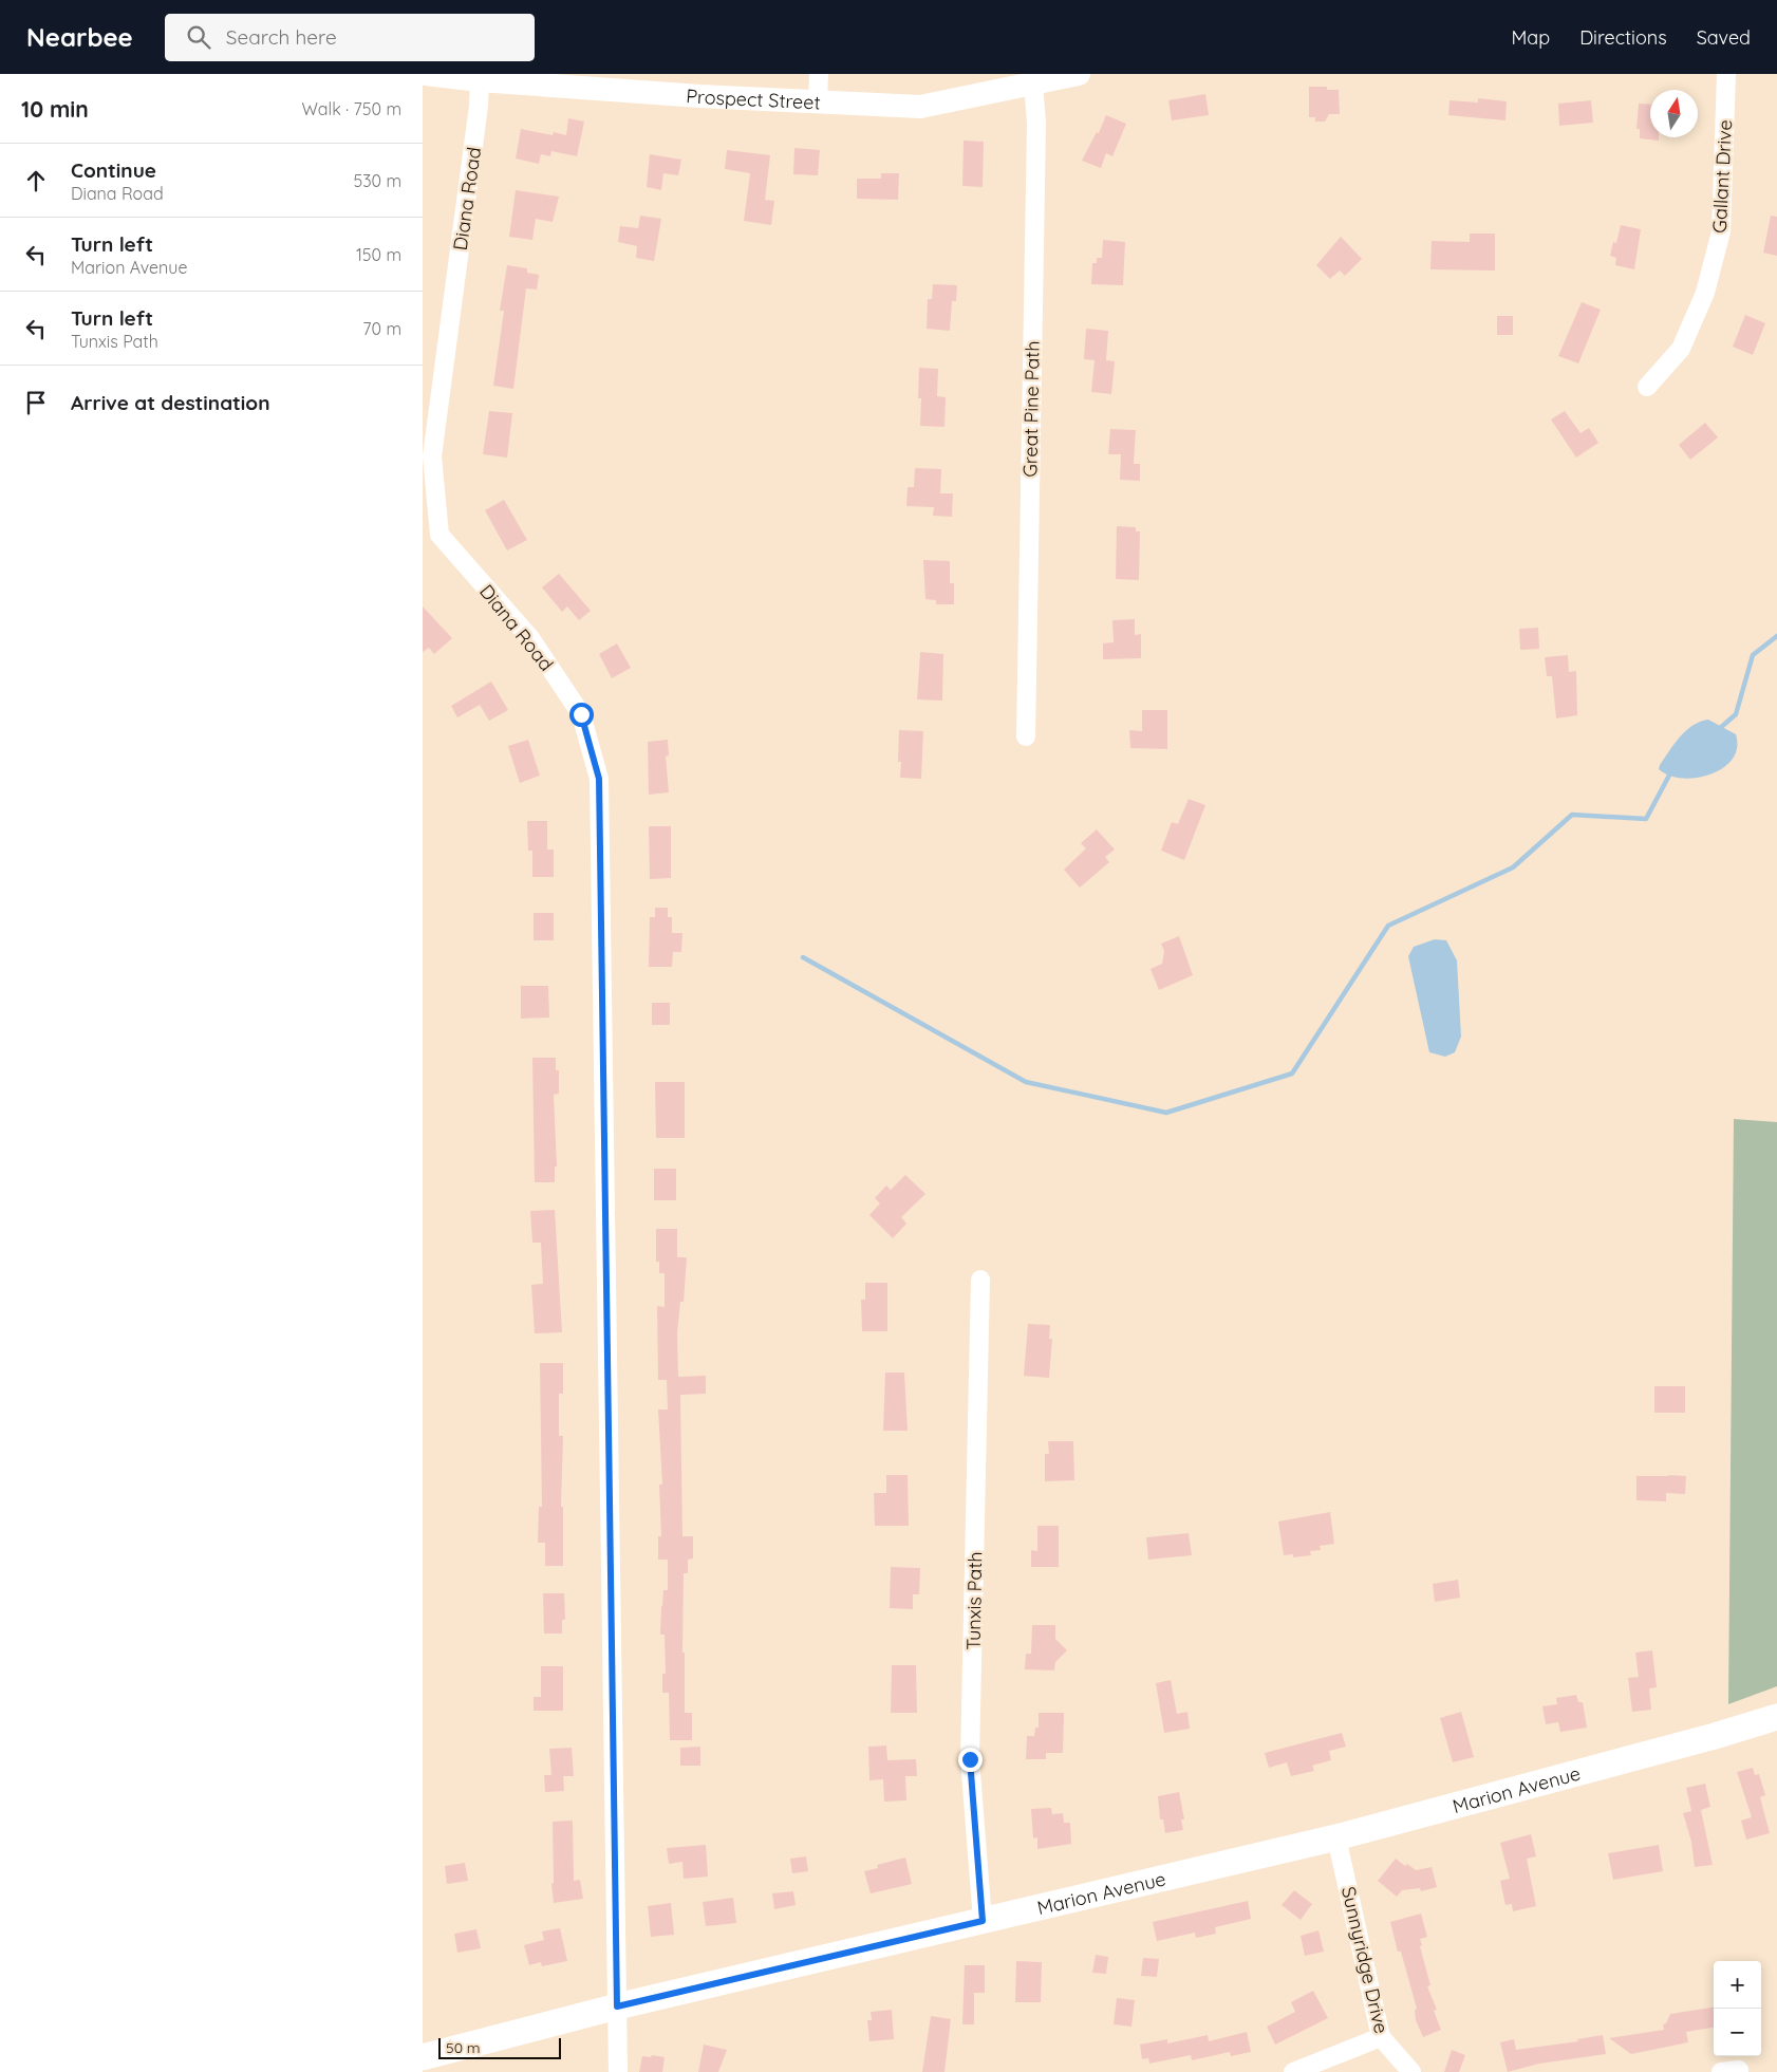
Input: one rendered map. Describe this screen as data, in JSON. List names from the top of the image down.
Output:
{
  "streets": {
    "main road": ["Marion Avenue"],
    "street": [
      "Prospect Street",
      "Gallant Drive",
      "Diana Road",
      "Great Pine Path",
      "Tunxis Path",
      "Sunnyridge Drive"
    ]
  },
  "crossings": [
    ["Prospect Street", "Diana Road"],
    ["Prospect Street", "Great Pine Path"],
    ["Diana Road", "Marion Avenue"],
    ["Tunxis Path", "Marion Avenue"],
    ["Marion Avenue", "Sunnyridge Drive"]
  ],
  "scale_bar": "50 m",
  "north": "top",
  "page": {
    "header": "Nearbee",
    "search": "Search here",
    "nav": ["Map", "Directions", "Saved"],
    "heading": ["10 min", "Walk · 750 m"],
    "list": [
      ["Continue", "Diana Road", "530 m"],
      ["Turn left", "Marion Avenue", "150 m"],
      ["Turn left", "Tunxis Path", "70 m"],
      "Arrive at destination"
    ],
    "map_buttons": ["+", "−"],
    "scale": "50 m"
  }
}
